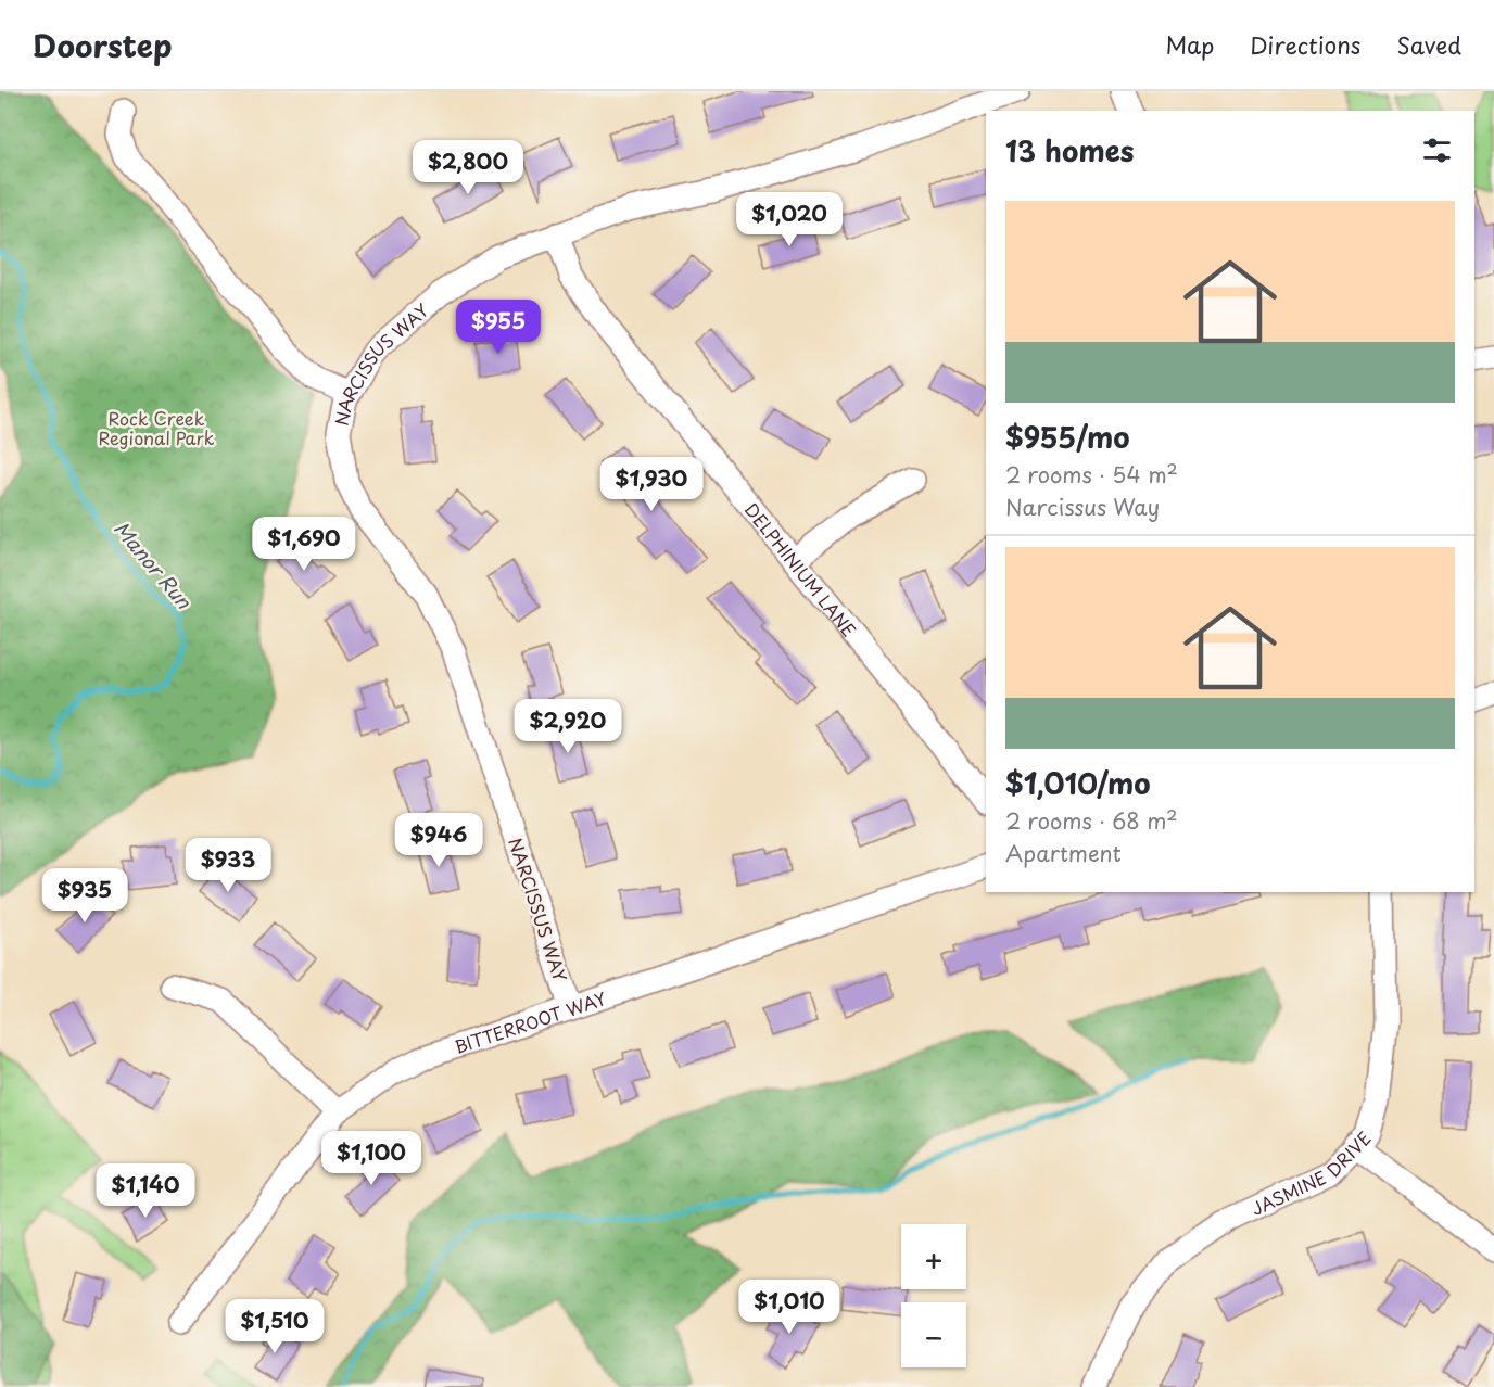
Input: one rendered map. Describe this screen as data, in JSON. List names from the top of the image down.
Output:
{
  "streets": {
    "street": [
      "NARCISSUS WAY",
      "DELPHINIUM LANE",
      "BITTERROOT WAY",
      "JASMINE DRIVE"
    ]
  },
  "crossings": [
    ["NARCISSUS WAY", "DELPHINIUM LANE"],
    ["NARCISSUS WAY", "BITTERROOT WAY"]
  ],
  "water": ["Manor Run"],
  "parks": ["Rock Creek Regional Park"],
  "page": {
    "header": "Doorstep",
    "nav": ["Map", "Directions", "Saved"],
    "heading": "13 homes",
    "price": [
      "$2,800",
      "$1,020",
      "$955",
      "$1,930",
      "$1,690",
      "$2,920",
      "$946",
      "$933",
      "$935",
      "$1,100",
      "$1,140",
      "$1,010",
      "$1,510"
    ],
    "list": [
      {
        "name": "$955/mo",
        "note": "2 rooms · 54 m² · Narcissus Way"
      },
      {
        "name": "$1,010/mo",
        "note": "2 rooms · 68 m² · Apartment"
      }
    ],
    "map_buttons": ["+", "−"]
  }
}
